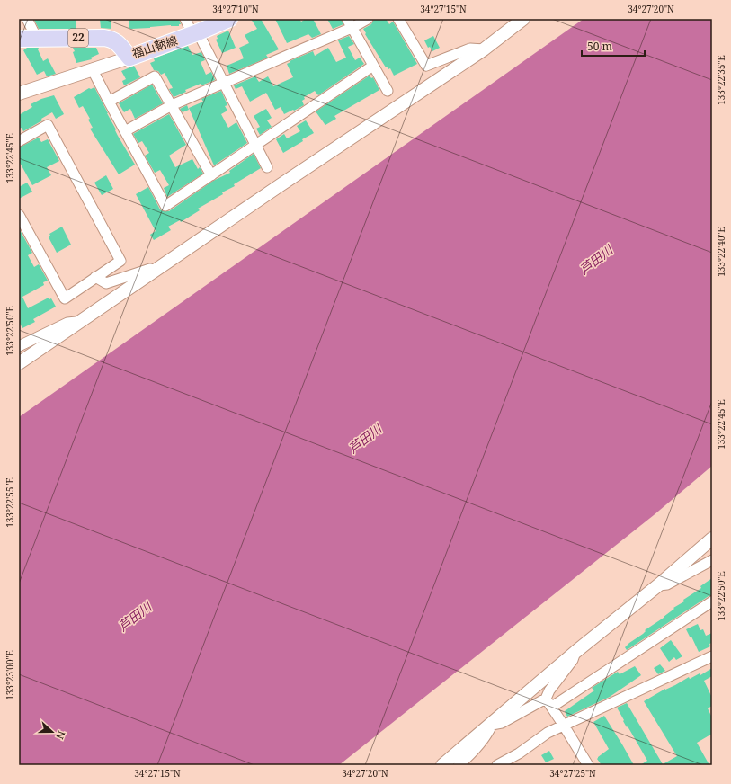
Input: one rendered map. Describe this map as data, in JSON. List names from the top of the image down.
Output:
{
  "streets": {
    "main road": ["22", "福山鞆線"]
  },
  "water": ["芦田川"],
  "scale_bar": "50 m",
  "north": "right",
  "coordinates": [
    "34°27'10\"N",
    "34°27'15\"N",
    "34°27'20\"N",
    "133°22'35\"E",
    "133°22'45\"E",
    "133°22'40\"E",
    "133°22'50\"E",
    "133°22'55\"E",
    "133°23'00\"E",
    "34°27'25\"N"
  ]
}
